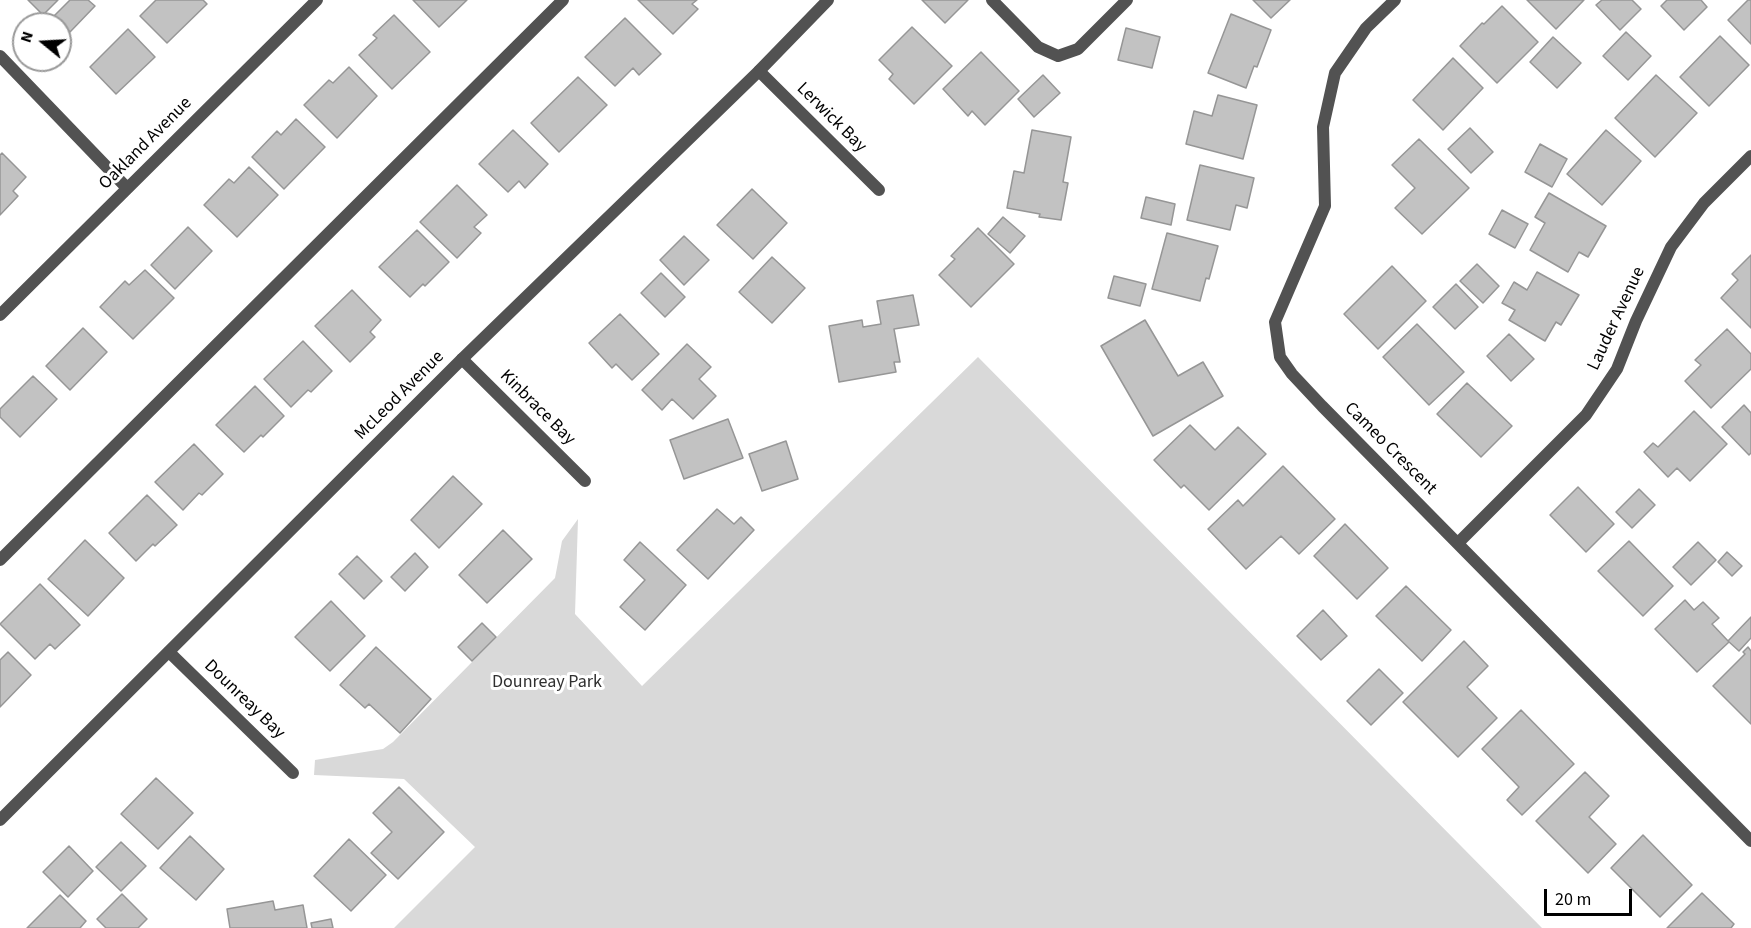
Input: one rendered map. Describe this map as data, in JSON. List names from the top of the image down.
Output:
{
  "streets": {
    "street": [
      "Lerwick Bay",
      "Oakland Avenue",
      "Lauder Avenue",
      "McLeod Avenue",
      "Kinbrace Bay",
      "Cameo Crescent",
      "Dounreay Bay"
    ]
  },
  "crossings": [
    ["Lerwick Bay", "McLeod Avenue"],
    ["Lauder Avenue", "Cameo Crescent"],
    ["McLeod Avenue", "Kinbrace Bay"],
    ["McLeod Avenue", "Dounreay Bay"]
  ],
  "parks": ["Dounreay Park"],
  "scale_bar": "20 m",
  "north": "left"
}
